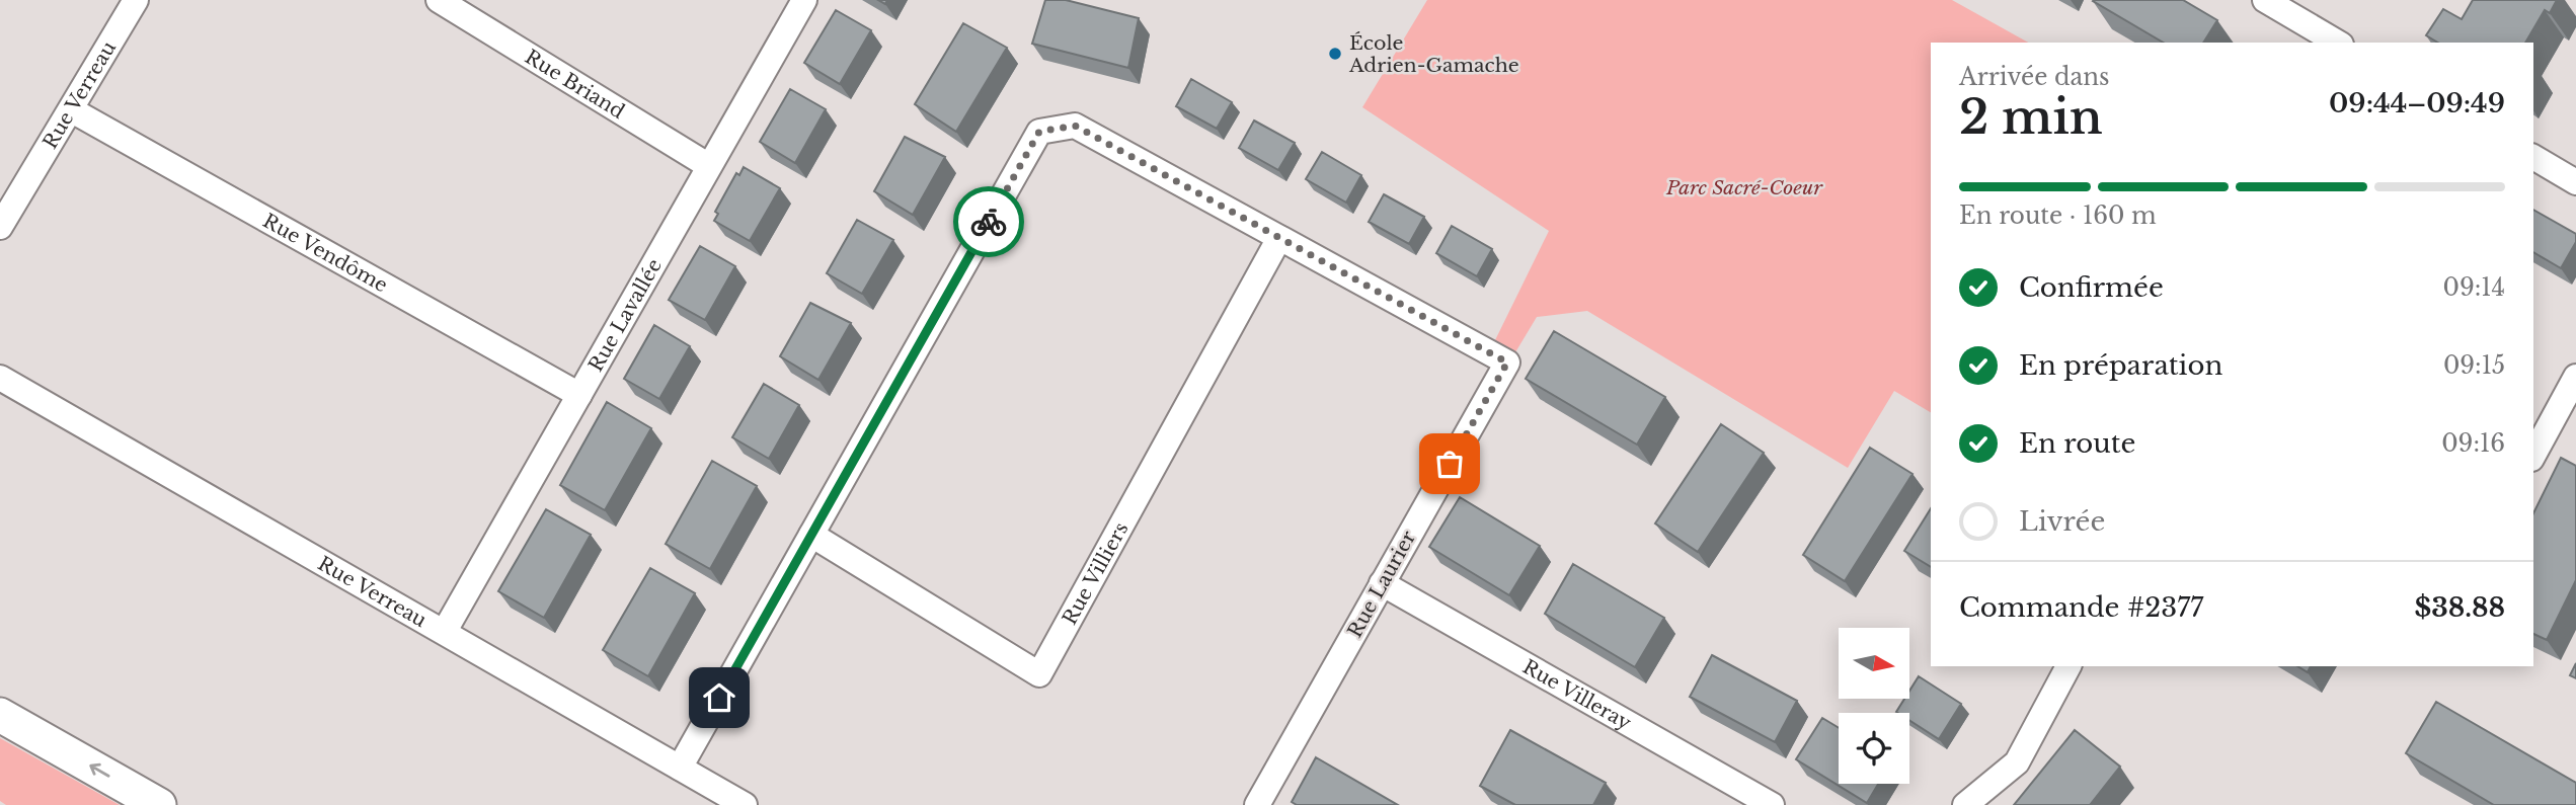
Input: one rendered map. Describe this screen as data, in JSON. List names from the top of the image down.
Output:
{
  "streets": {
    "street": [
      "Rue Briand",
      "Rue Verreau",
      "Rue Vendôme",
      "Rue Lavallée",
      "Rue Villiers",
      "Rue Laurier",
      "Rue Villeray"
    ]
  },
  "crossings": [
    ["Rue Briand", "Rue Lavallée"],
    ["Rue Verreau", "Rue Vendôme"],
    ["Rue Verreau", "Rue Lavallée"],
    ["Rue Vendôme", "Rue Lavallée"],
    ["Rue Villiers", "Rue Laurier"],
    ["Rue Laurier", "Rue Villeray"]
  ],
  "parks": ["Parc Sacré-Coeur"],
  "places": ["École Adrien-Gamache"],
  "north": "right",
  "page": {
    "heading": ["2 min", "Arrivée dans", "09:44–09:49"],
    "panel": ["Commande #2377", "$38.88"],
    "bar": "En route · 160 m",
    "list": [
      ["Confirmée", "09:14"],
      ["En préparation", "09:15"],
      ["En route", "09:16"],
      "Livrée"
    ]
  }
}
